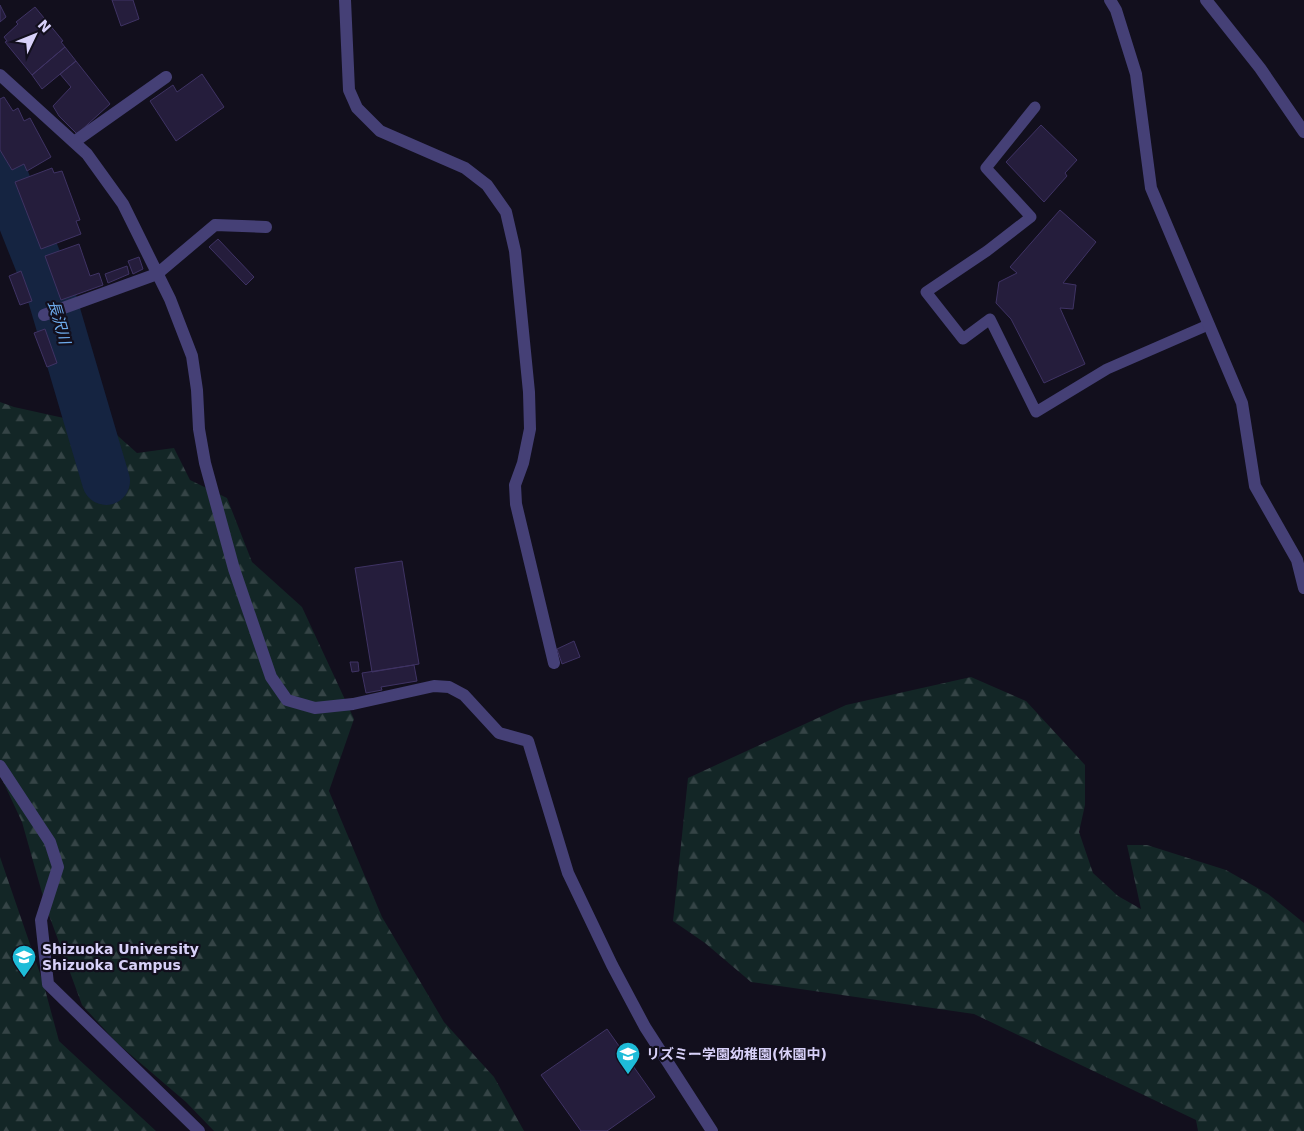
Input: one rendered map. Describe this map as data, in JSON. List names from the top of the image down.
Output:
{
  "water": ["長沢川"],
  "places": {
    "school or university": ["Shizuoka University Shizuoka Campus", "リズミー学園幼稚園(休園中)"]
  },
  "north": "top right"
}
